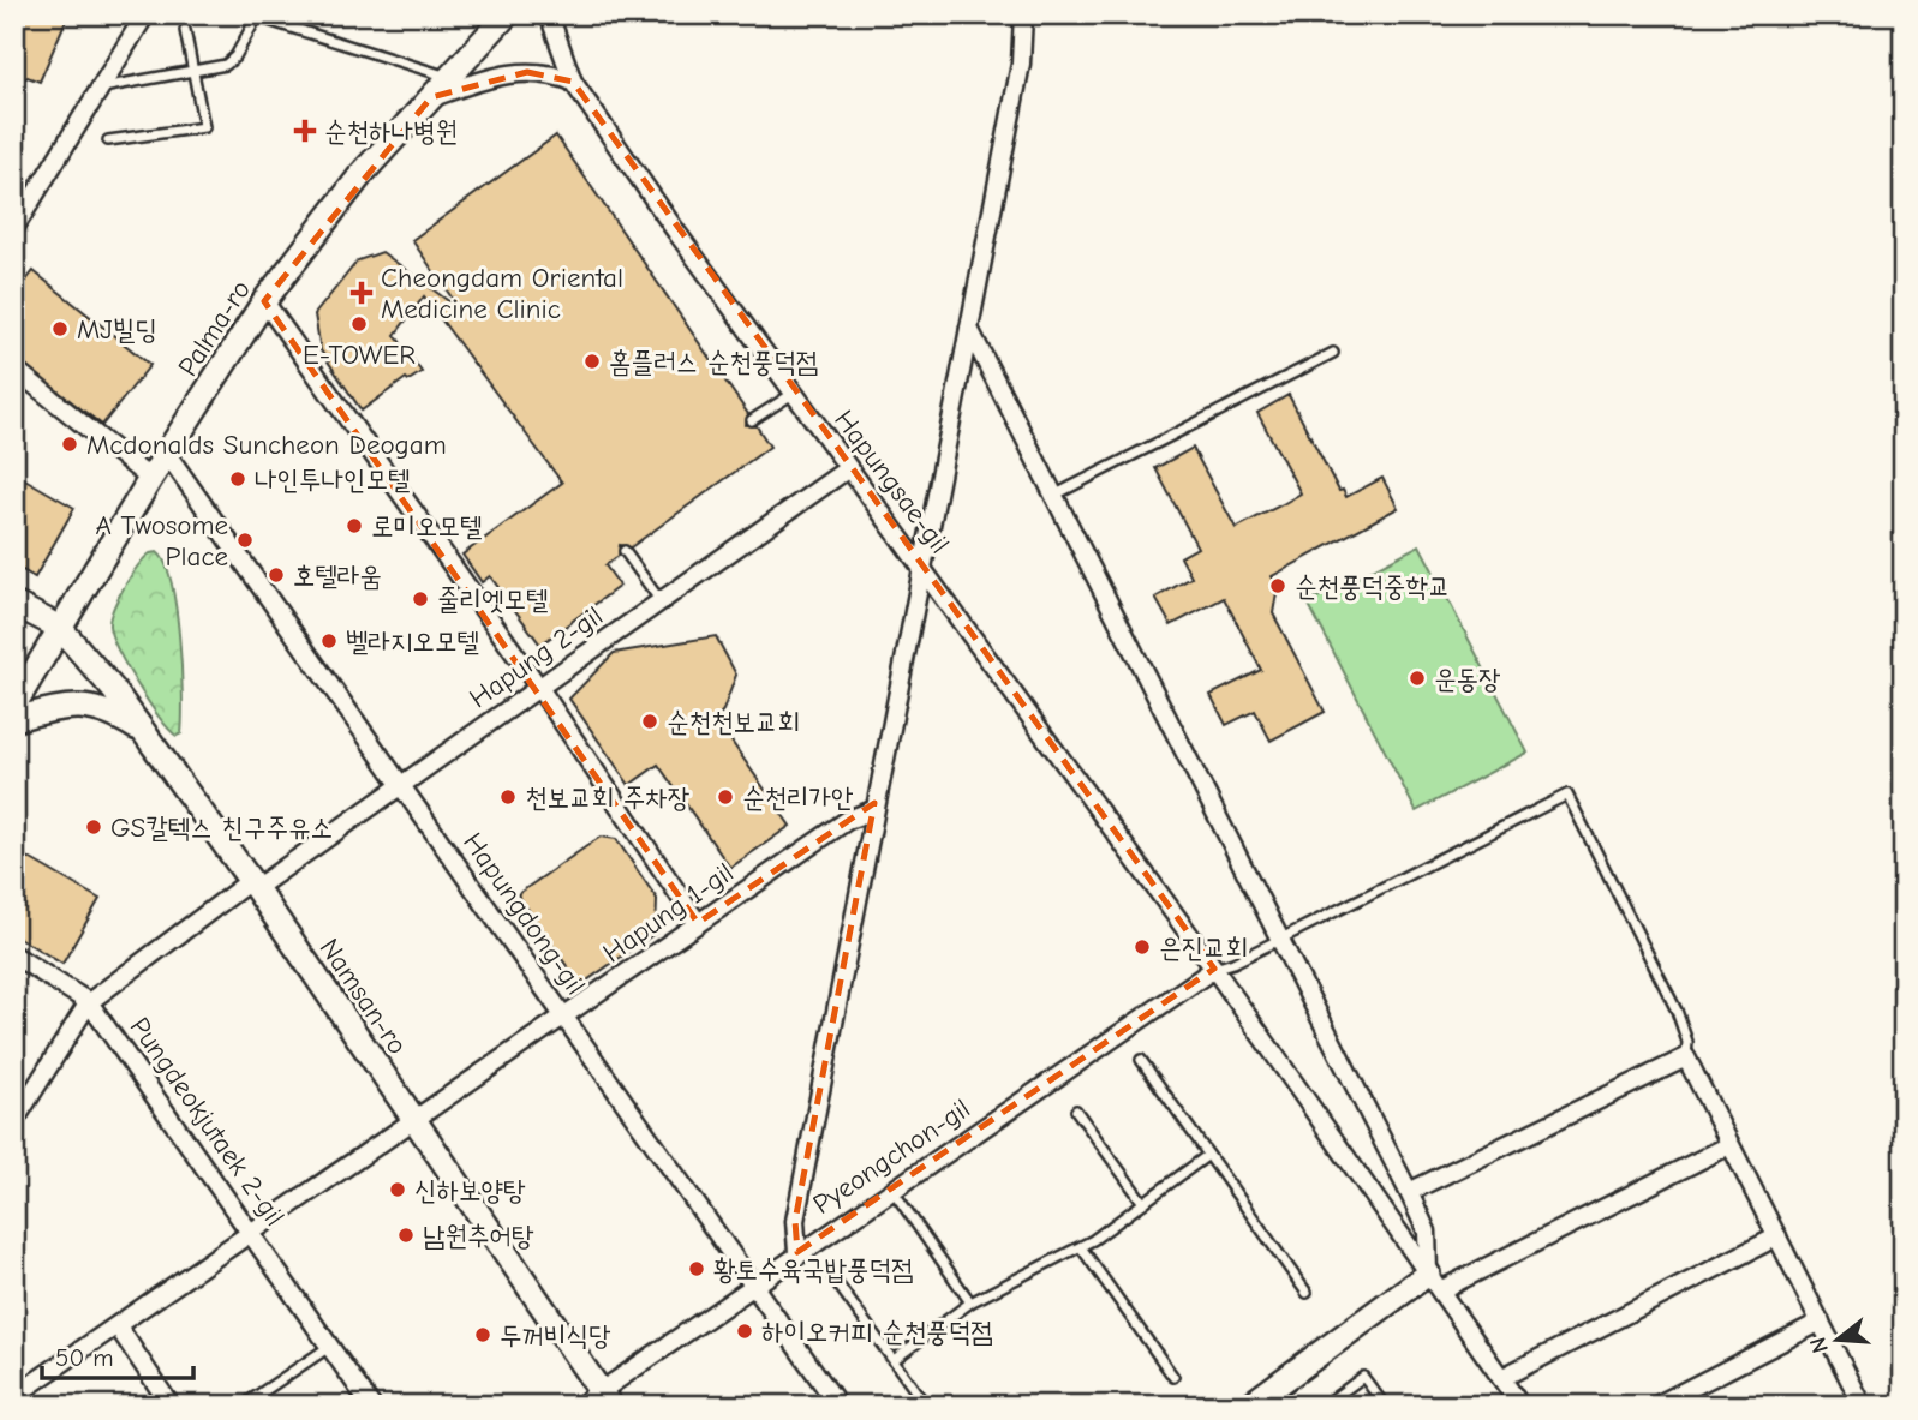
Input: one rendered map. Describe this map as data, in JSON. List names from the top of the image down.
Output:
{
  "streets": {
    "street": [
      "Palma-ro",
      "Hapungsae-gil",
      "Hapung 2-gil",
      "Hapung 1-gil",
      "Hapungdong-gil",
      "Namsan-ro",
      "Pungdeokjutaek 2-gil",
      "Pyeongchon-gil"
    ]
  },
  "crossings": [
    ["Palma-ro", "Hapungdong-gil"],
    ["Palma-ro", "Namsan-ro"],
    ["Hapungsae-gil", "Hapung 2-gil"],
    ["Hapungsae-gil", "Pyeongchon-gil"],
    ["Hapung 2-gil", "Hapungdong-gil"],
    ["Hapung 2-gil", "Namsan-ro"],
    ["Hapung 2-gil", "Pungdeokjutaek 2-gil"],
    ["Hapung 1-gil", "Hapungdong-gil"],
    ["Hapung 1-gil", "Namsan-ro"],
    ["Hapung 1-gil", "Pungdeokjutaek 2-gil"],
    ["Hapungdong-gil", "Pyeongchon-gil"],
    ["Namsan-ro", "Pyeongchon-gil"]
  ],
  "places": {
    "health": ["순천하나병원", "Cheongdam Oriental Medicine Clinic"],
    "other": [
      "E-TOWER",
      "MJ빌딩",
      "홈플러스 순천풍덕점",
      "Mcdonalds Suncheon Deogam",
      "나인투나인모텔",
      "로미오모텔",
      "A Twosome Place",
      "호텔라움",
      "순천풍덕중학교",
      "줄리엣모텔",
      "벨라지오모텔",
      "운동장",
      "순천천보교회",
      "천보교회 주차장",
      "순천리가안",
      "GS칼텍스 친구주유소",
      "은진교회",
      "신하보양탕",
      "남원추어탕",
      "황토수육국밥풍덕점",
      "하이오커피 순천풍덕점",
      "두꺼비식당"
    ]
  },
  "scale_bar": "50 m",
  "north": "left"
}
